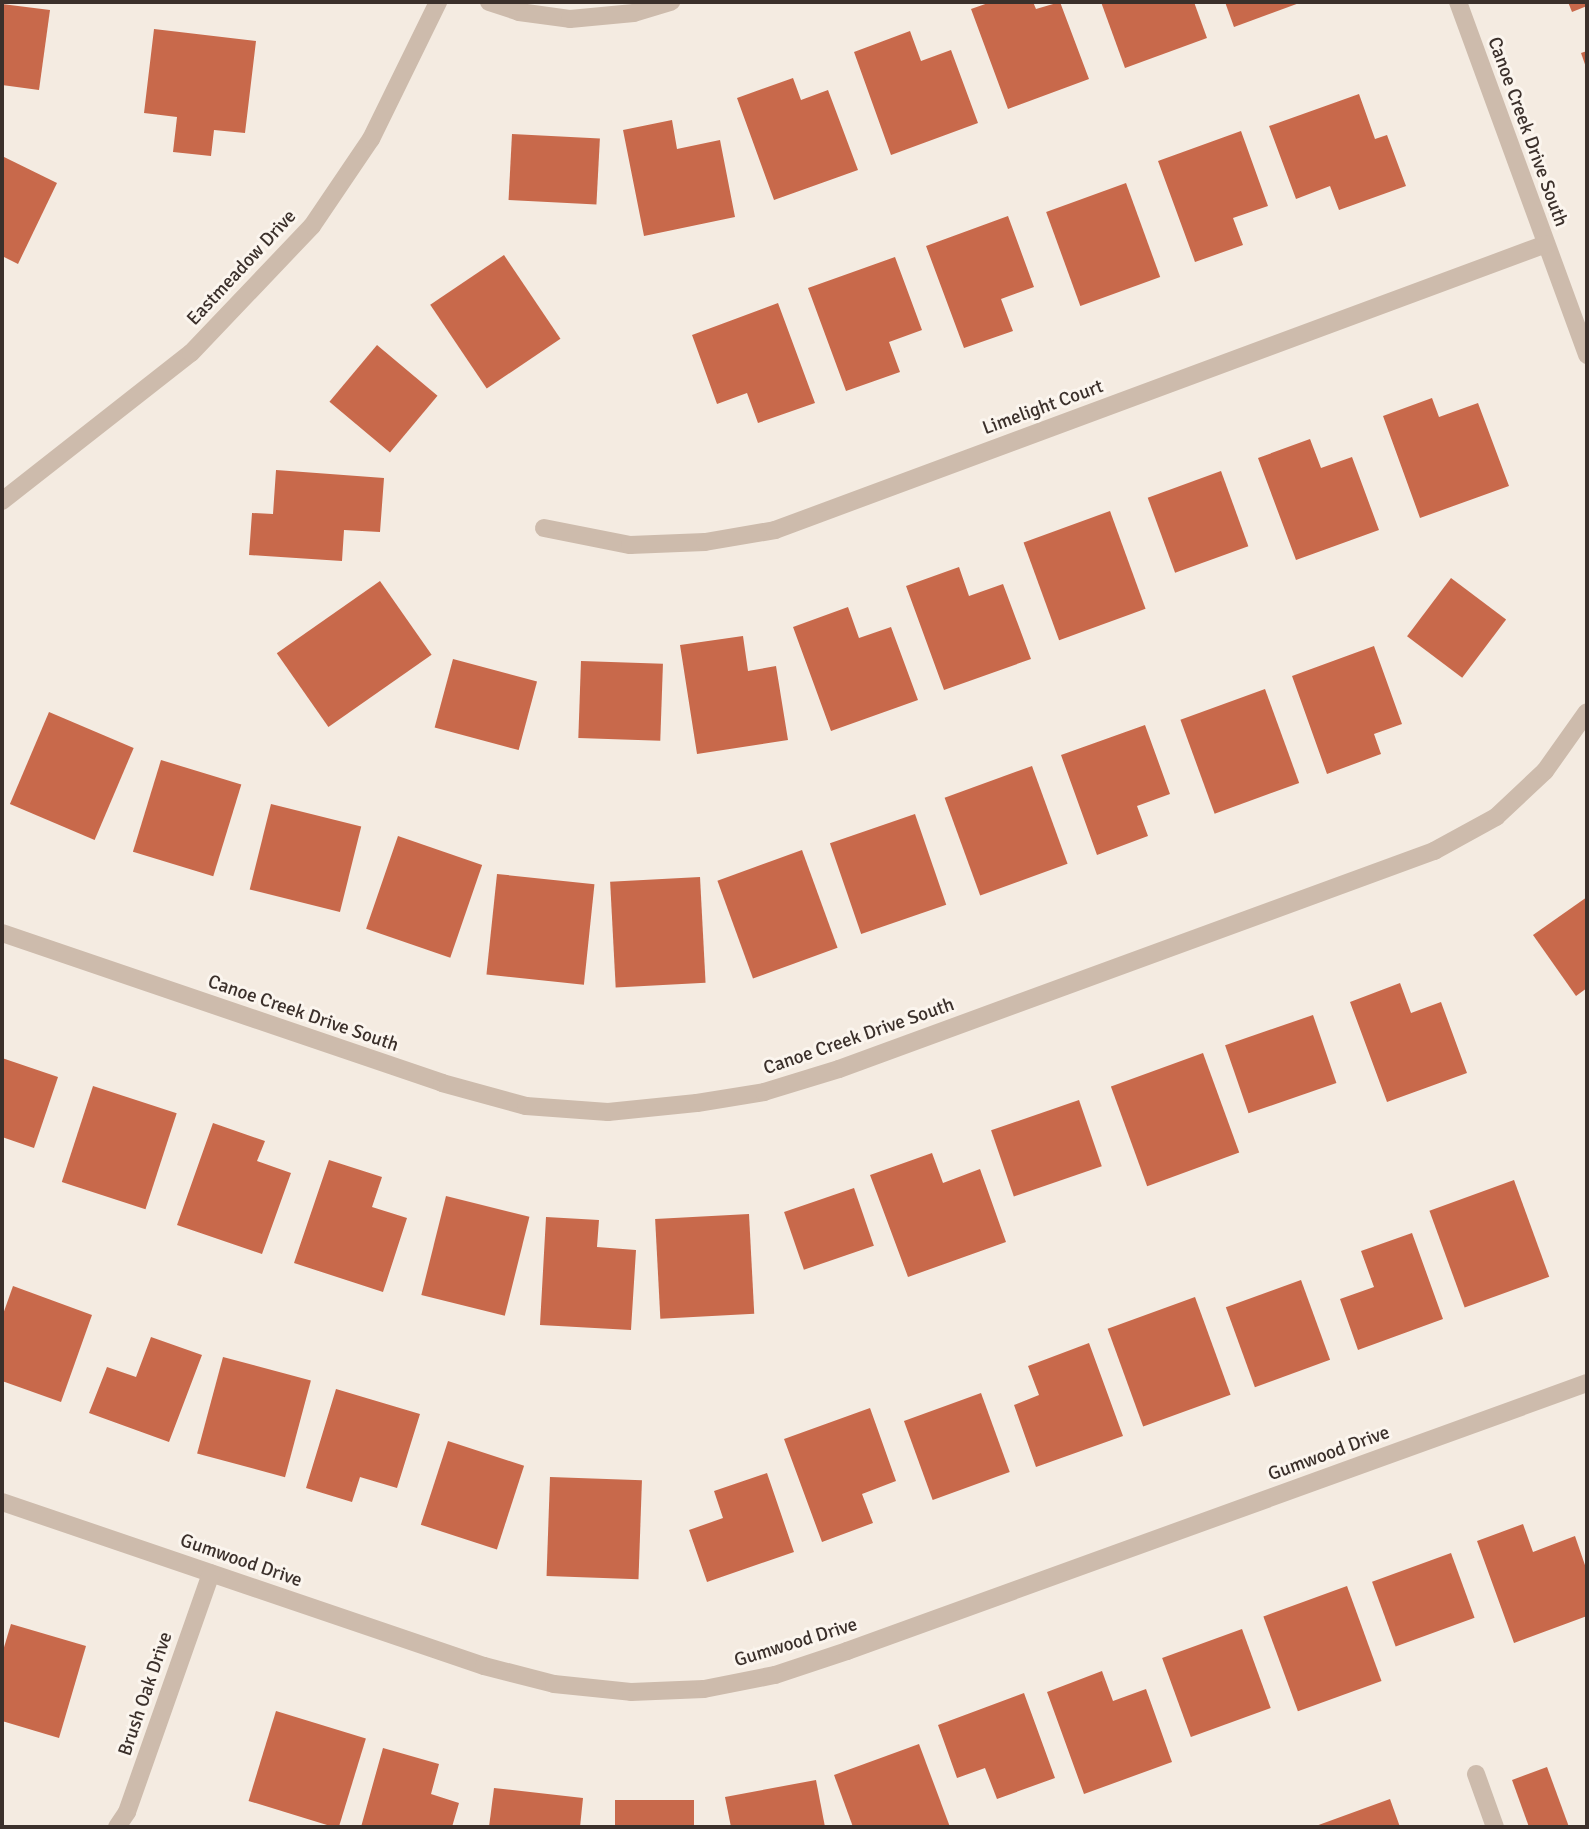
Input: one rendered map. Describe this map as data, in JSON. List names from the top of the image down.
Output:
{
  "streets": {
    "street": [
      "Canoe Creek Drive South",
      "Eastmeadow Drive",
      "Limelight Court",
      "Gumwood Drive",
      "Brush Oak Drive"
    ]
  },
  "crossings": [
    ["Canoe Creek Drive South", "Limelight Court"],
    ["Gumwood Drive", "Brush Oak Drive"]
  ]
}
